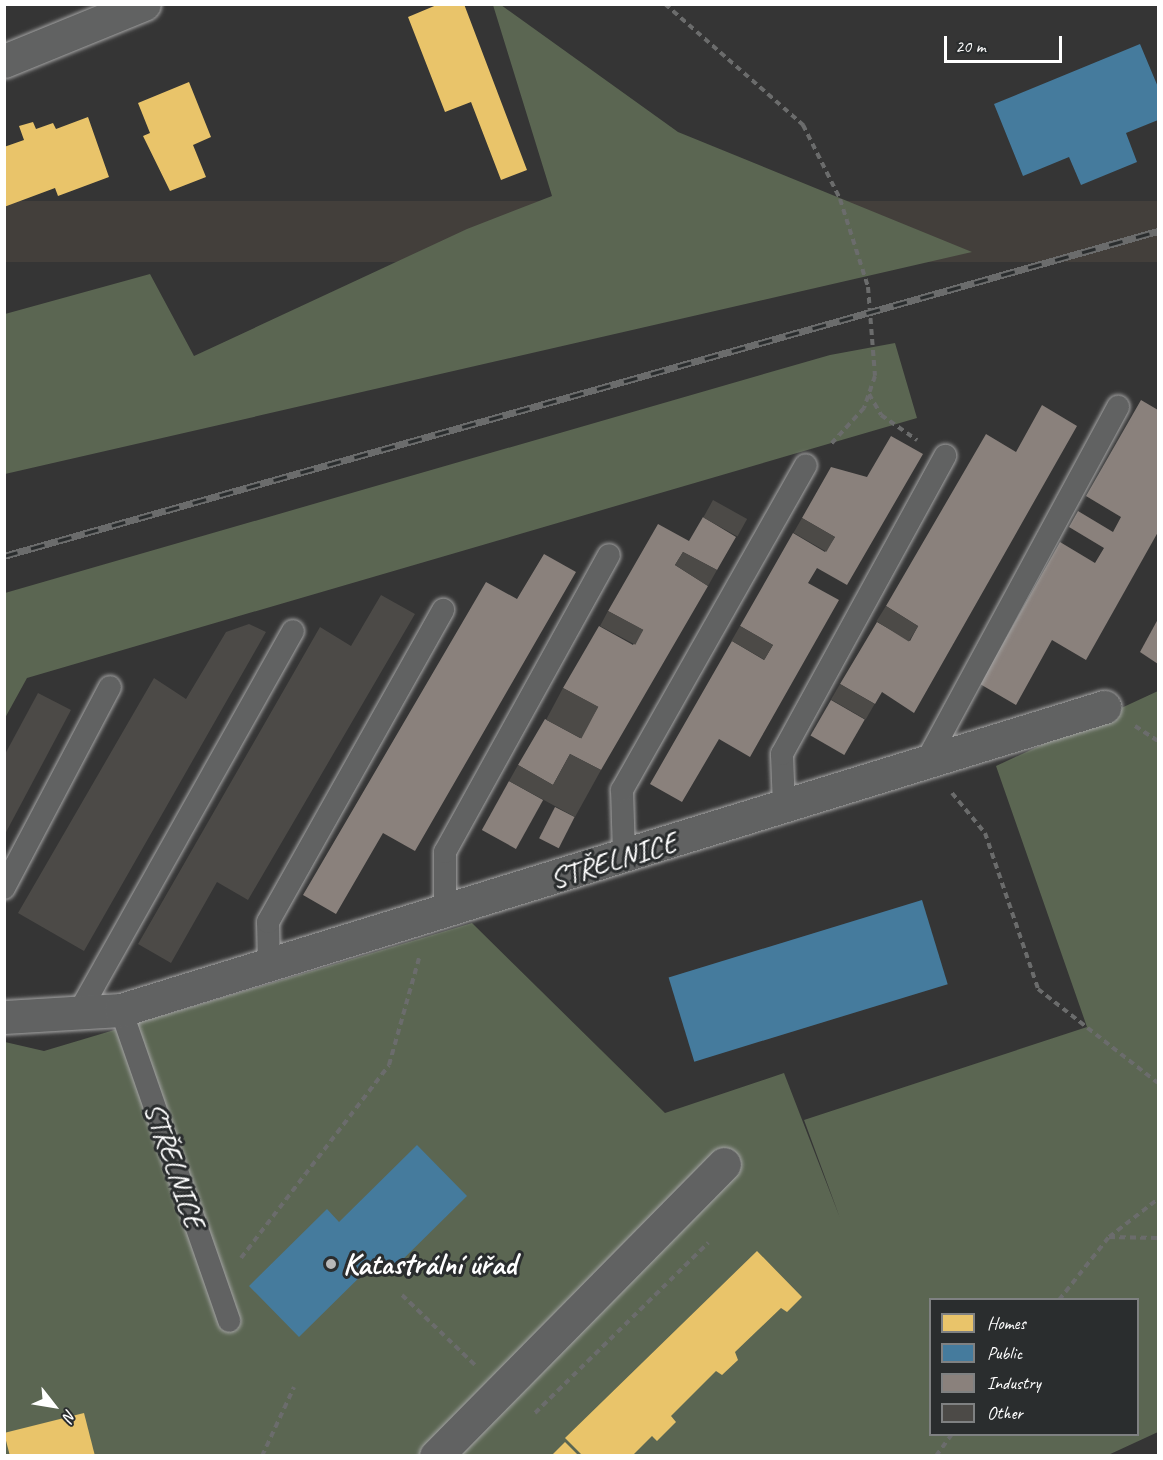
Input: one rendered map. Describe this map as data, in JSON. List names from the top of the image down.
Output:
{
  "streets": {
    "street": ["STŘELNICE"]
  },
  "places": ["Katastrální úřad"],
  "legend": [
    "Homes",
    "Public",
    "Industry",
    "Other"
  ],
  "scale_bar": "20 m",
  "north": "bottom right"
}
